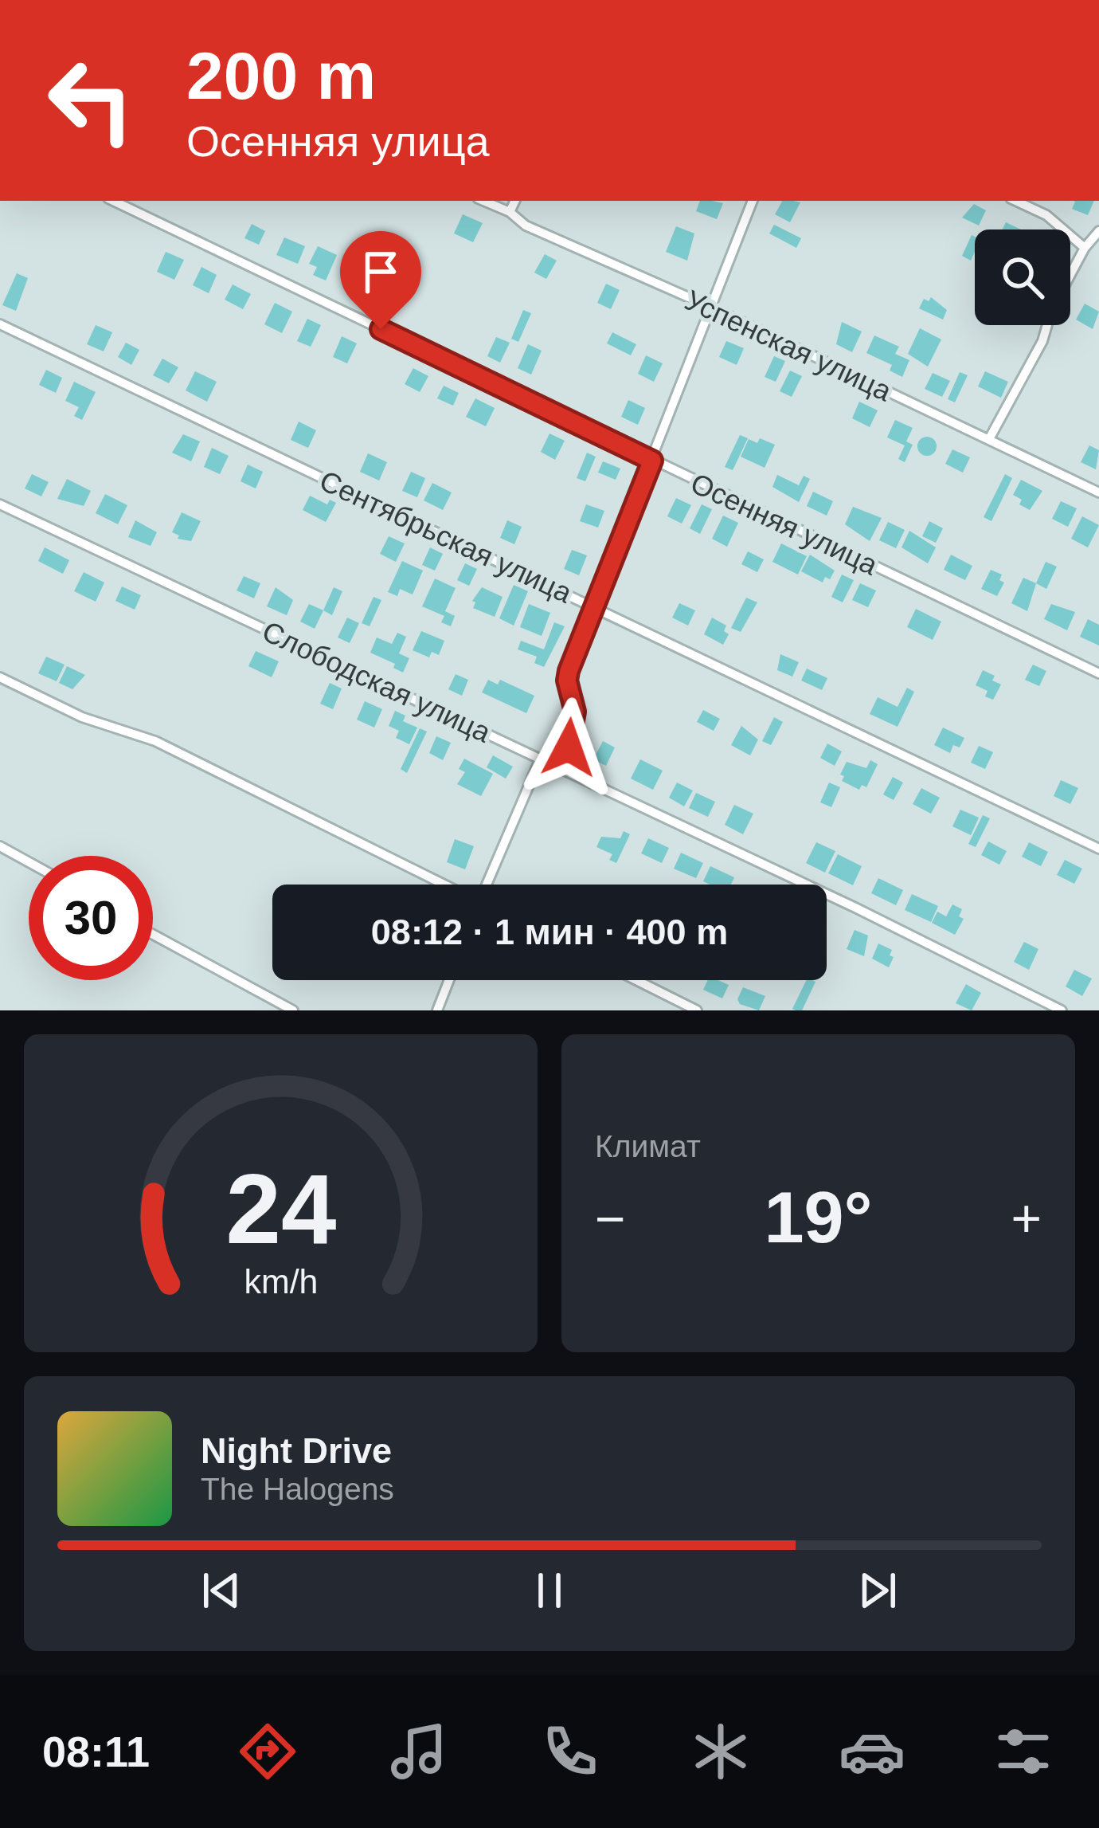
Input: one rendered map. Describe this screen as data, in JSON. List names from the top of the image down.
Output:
{
  "streets": {
    "street": [
      "Успенская улица",
      "Осенняя улица",
      "Сентябрьская улица",
      "Слободская улица"
    ]
  },
  "page": {
    "turn": ["200 m", "Осенняя улица"],
    "limit": "30",
    "trip": "08:12 · 1 мин · 400 m",
    "tile": "Климат",
    "heat": ["−", "19°", "+"],
    "song": ["Night Drive", "The Halogens"],
    "tabs": "08:11",
    "gauge": ["24", "km/h"]
  }
}
